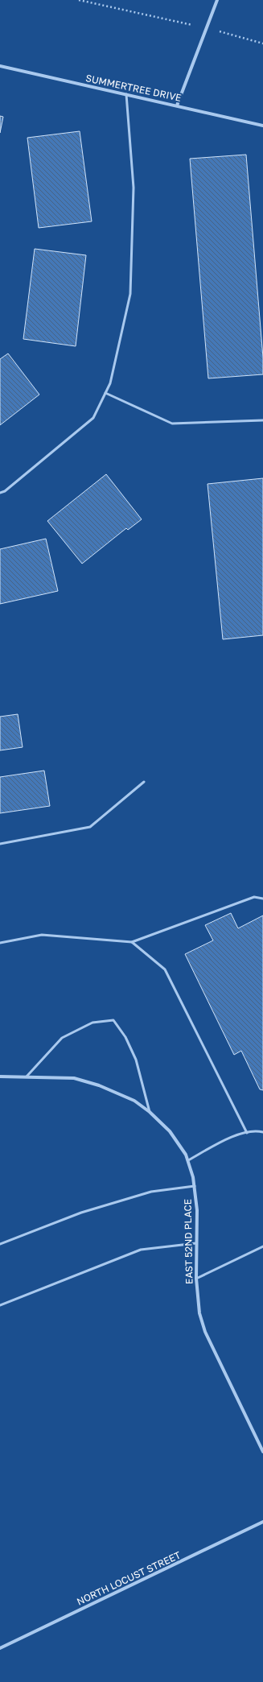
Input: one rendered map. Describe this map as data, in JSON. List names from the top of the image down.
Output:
{
  "streets": {
    "street": ["SUMMERTREE DRIVE", "EAST 52ND PLACE", "NORTH LOCUST STREET"]
  }
}
